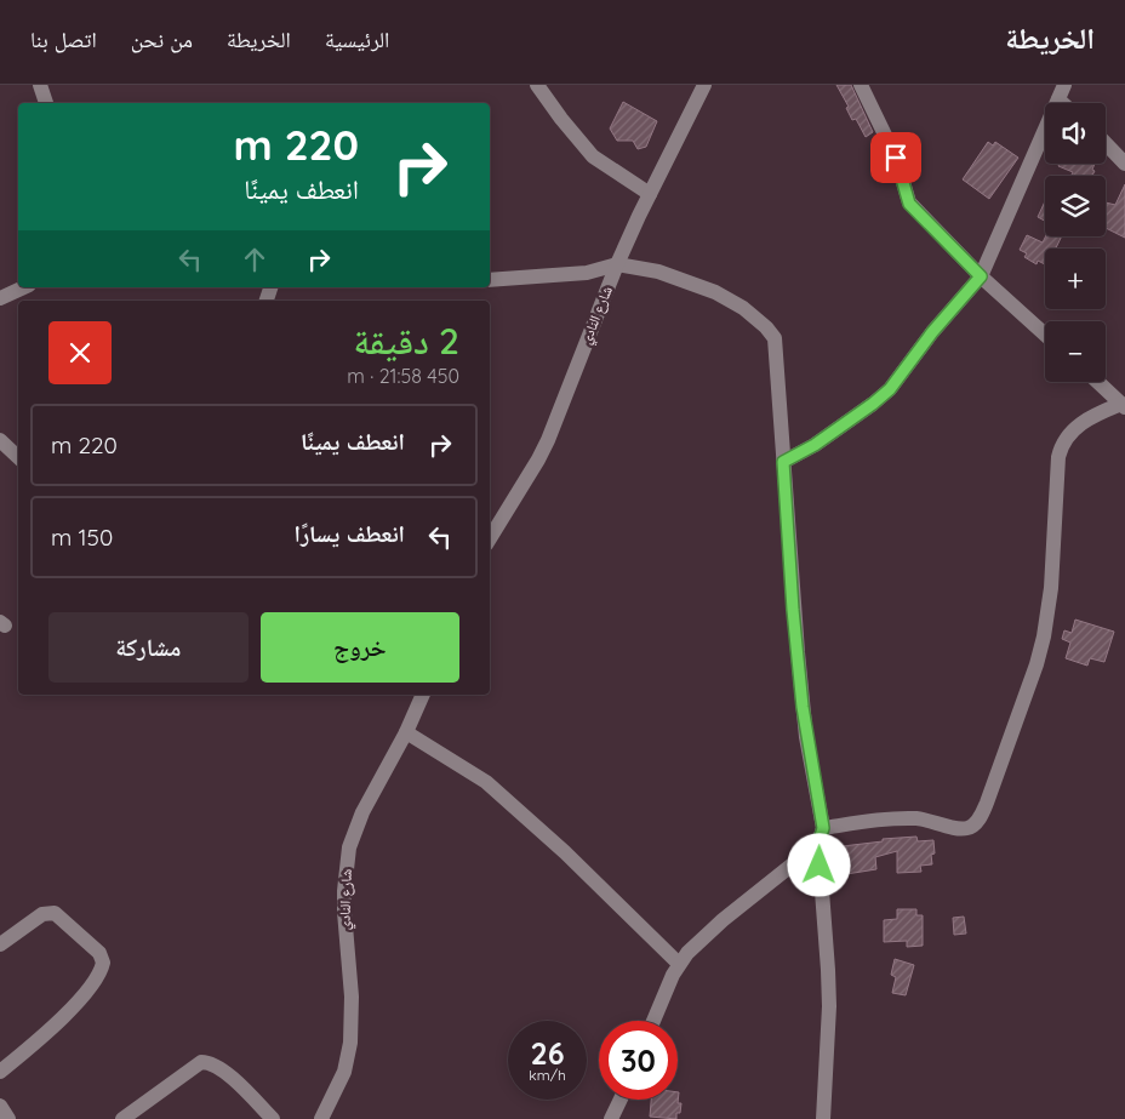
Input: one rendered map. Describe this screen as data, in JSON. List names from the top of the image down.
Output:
{
  "streets": {
    "street": ["شارع النادي"]
  },
  "page": {
    "header": "الخريطة",
    "nav": [
      "الرئيسية",
      "الخريطة",
      "من نحن",
      "اتصل بنا"
    ],
    "map_buttons": ["+", "−"],
    "turn": ["220 m", "انعطف يمينًا"],
    "heading": ["2 دقيقة", "450 m · 21:58"],
    "list": [
      {
        "name": "انعطف يمينًا",
        "value": "220 m"
      },
      {
        "name": "انعطف يسارًا",
        "value": "150 m"
      }
    ],
    "buttons": ["خروج", "مشاركة"],
    "speed": "26 km/h",
    "limit": "30"
  }
}
